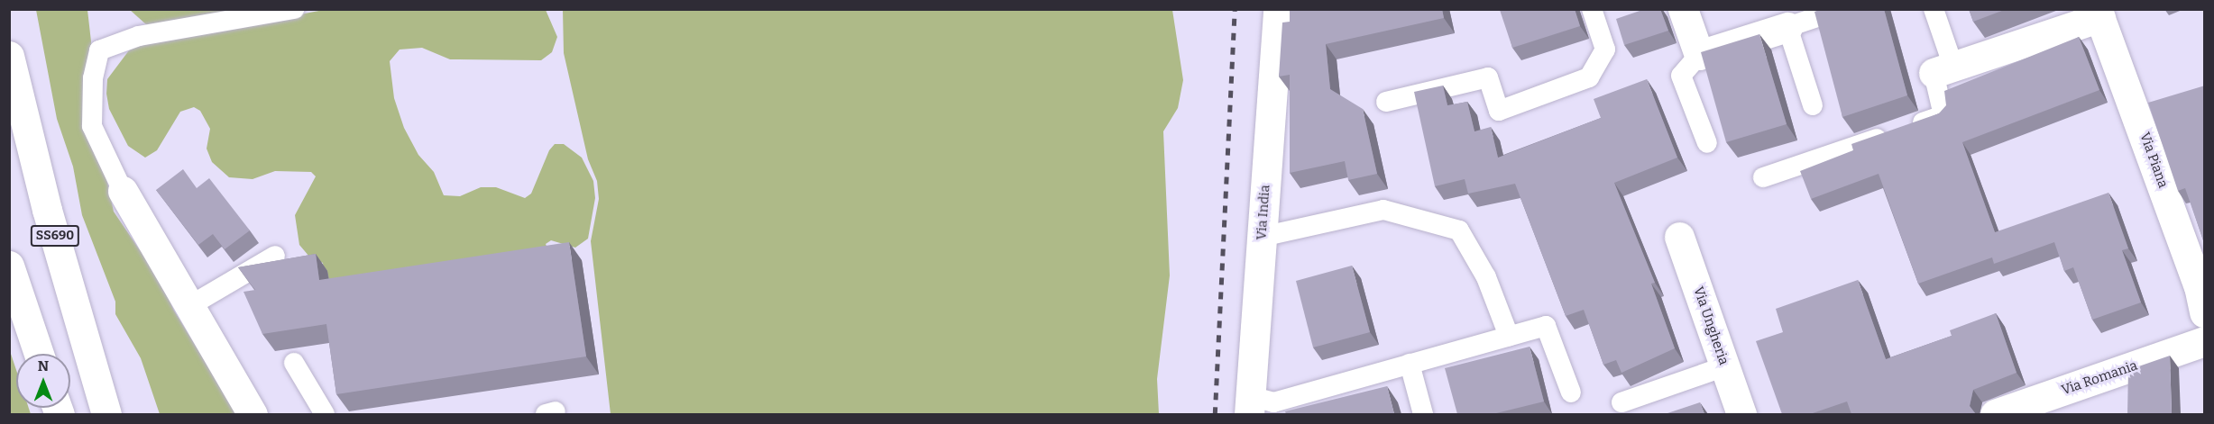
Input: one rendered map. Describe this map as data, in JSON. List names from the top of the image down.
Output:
{
  "streets": {
    "main road": [
      "Via Piana",
      "Via India",
      "SS690",
      "Via Ungheria",
      "Via Romania"
    ]
  },
  "north": "top"
}
